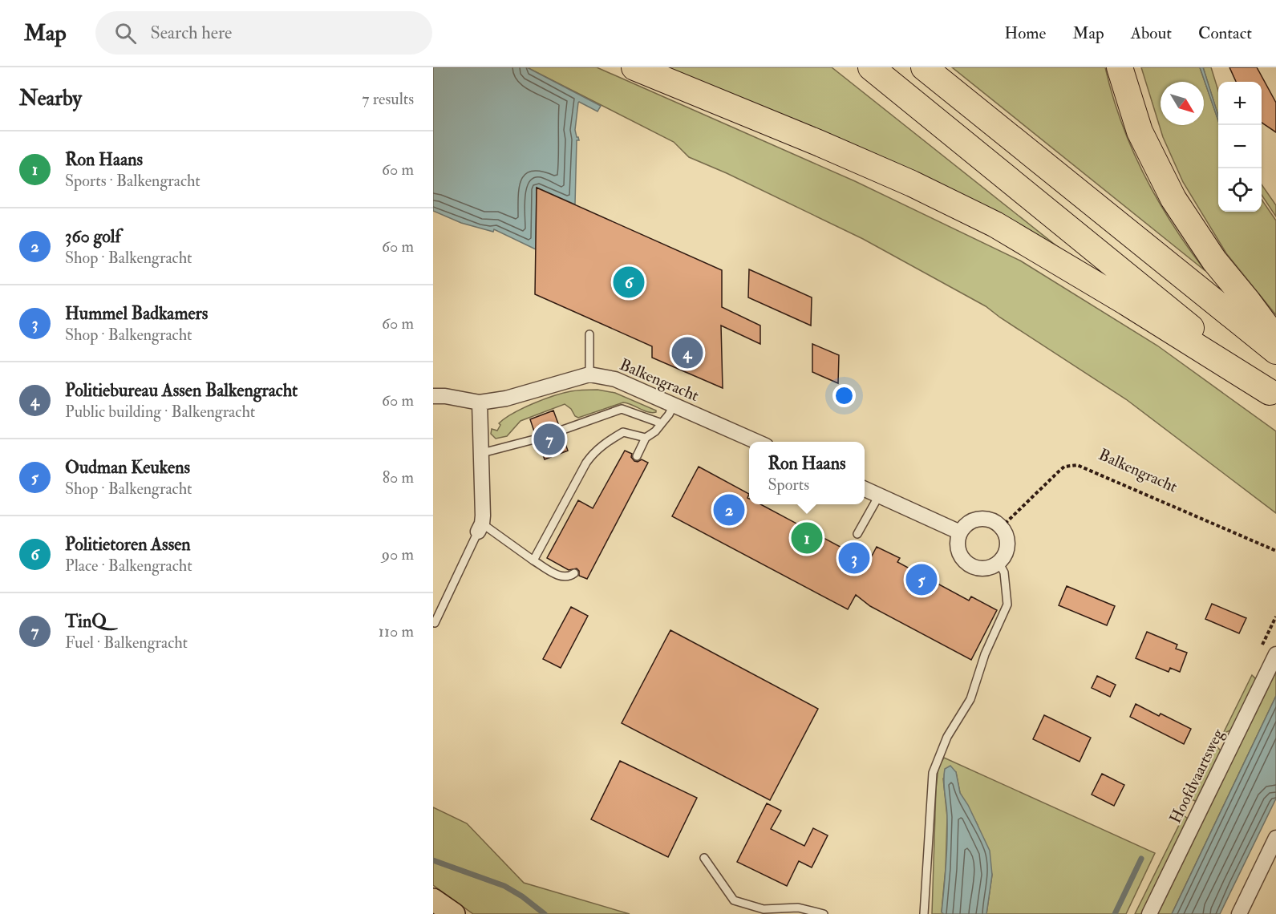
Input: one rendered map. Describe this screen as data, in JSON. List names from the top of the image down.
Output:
{
  "streets": {
    "street": ["Balkengracht", "Hoofdvaartsweg"]
  },
  "north": "bottom right",
  "page": {
    "header": "Map",
    "search": "Search here",
    "nav": [
      "Home",
      "Map",
      "About",
      "Contact"
    ],
    "heading": ["Nearby", "7 results"],
    "map_buttons": ["+", "−"],
    "list": [
      {
        "mark": "1",
        "name": "Ron Haans",
        "note": "Sports · Balkengracht",
        "value": "60 m"
      },
      {
        "mark": "2",
        "name": "360 golf",
        "note": "Shop · Balkengracht",
        "value": "60 m"
      },
      {
        "mark": "3",
        "name": "Hummel Badkamers",
        "note": "Shop · Balkengracht",
        "value": "60 m"
      },
      {
        "mark": "4",
        "name": "Politiebureau Assen Balkengracht",
        "note": "Public building · Balkengracht",
        "value": "60 m"
      },
      {
        "mark": "5",
        "name": "Oudman Keukens",
        "note": "Shop · Balkengracht",
        "value": "80 m"
      },
      {
        "mark": "6",
        "name": "Politietoren Assen",
        "note": "Place · Balkengracht",
        "value": "90 m"
      },
      {
        "mark": "7",
        "name": "TinQ",
        "note": "Fuel · Balkengracht",
        "value": "110 m"
      }
    ],
    "pins": [
      "6",
      "4",
      "7",
      "2",
      "1",
      "3",
      "5"
    ],
    "popup": ["Ron Haans", "Sports"]
  }
}
